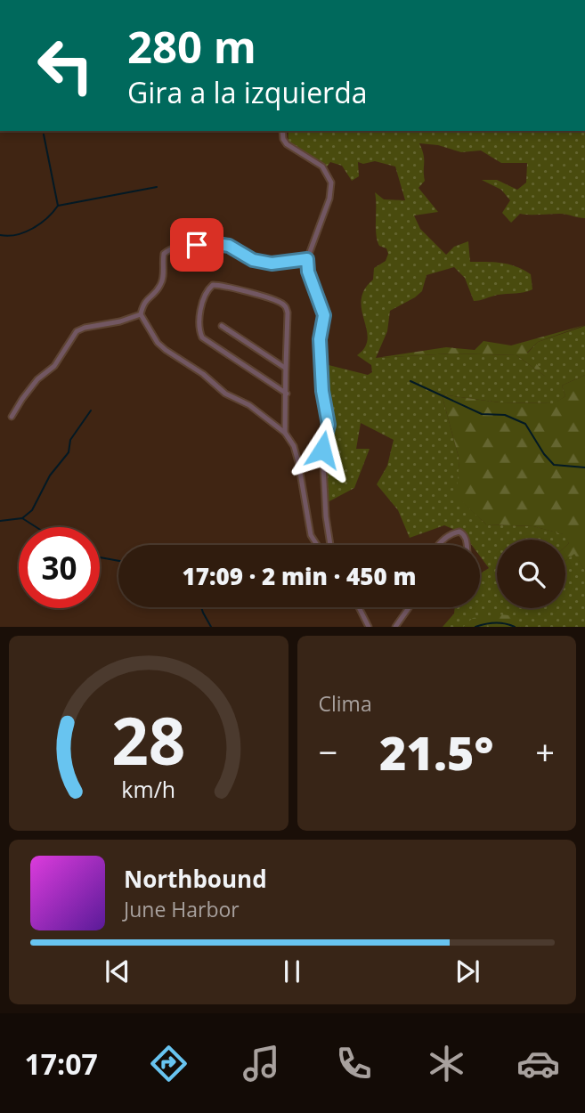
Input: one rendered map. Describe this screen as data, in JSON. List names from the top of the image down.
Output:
{
  "page": {
    "turn": ["280 m", "Gira a la izquierda"],
    "limit": "30",
    "trip": "17:09 · 2 min · 450 m",
    "tile": "Clima",
    "heat": ["−", "21.5°", "+"],
    "song": ["Northbound", "June Harbor"],
    "tabs": "17:07",
    "gauge": ["28", "km/h"]
  }
}
